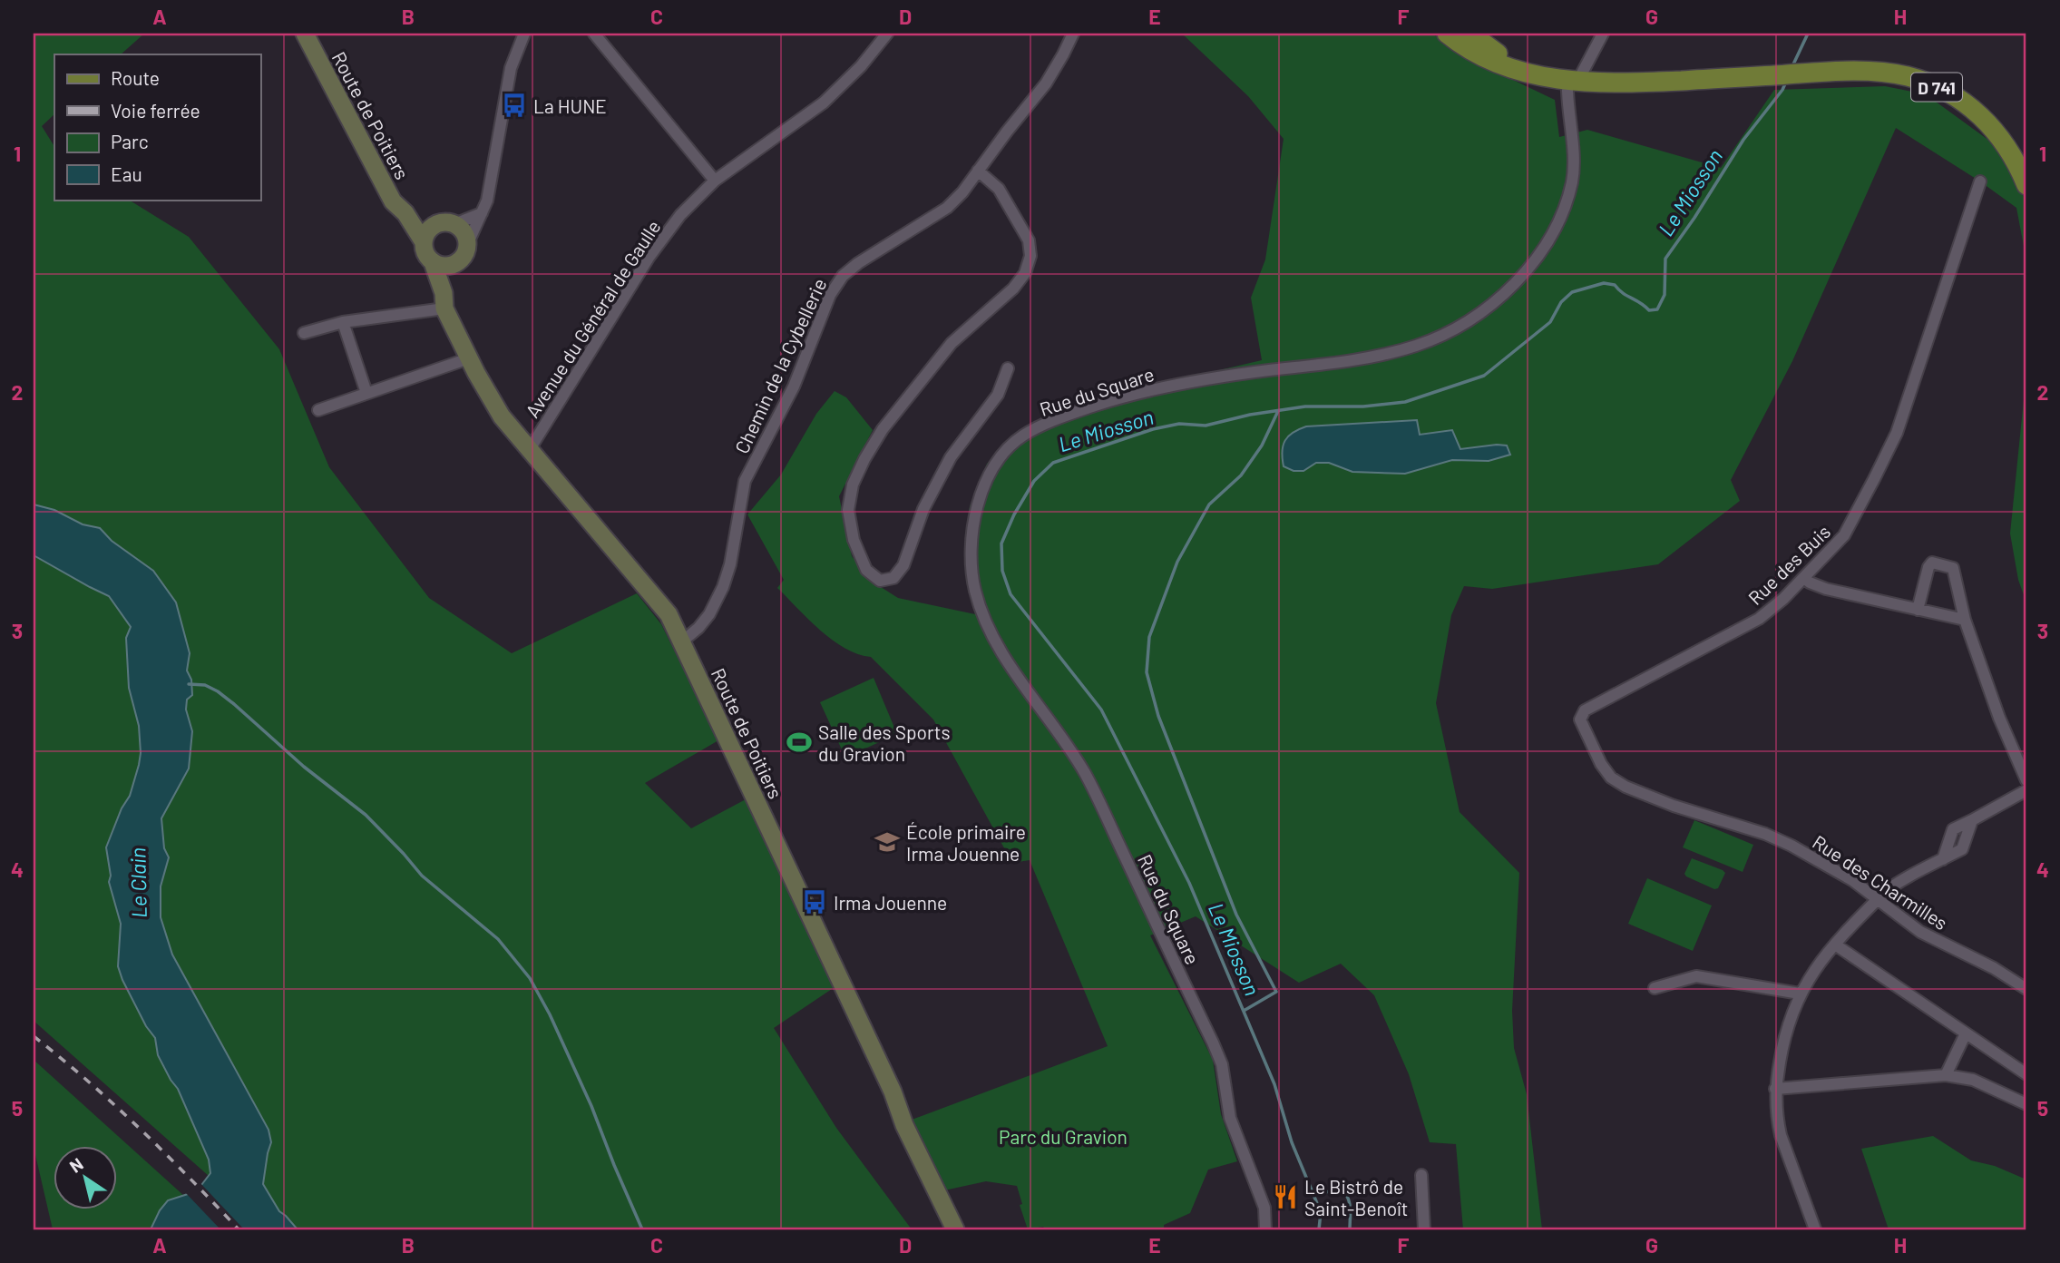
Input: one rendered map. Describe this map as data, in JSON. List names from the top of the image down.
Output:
{
  "streets": {
    "main road": ["D 741"],
    "street": [
      "Route de Poitiers",
      "Avenue du Général de Gaulle",
      "Chemin de la Cybellerie",
      "Rue du Square",
      "Rue des Buis",
      "Rue des Charmilles"
    ]
  },
  "crossings": [
    ["D 741", "Rue du Square"],
    ["Route de Poitiers", "Avenue du Général de Gaulle"],
    ["Route de Poitiers", "Chemin de la Cybellerie"],
    ["Rue des Buis", "Rue des Charmilles"]
  ],
  "water": ["Le Miosson", "Le Clain"],
  "parks": ["Parc du Gravion"],
  "places": {
    "bus stop": ["La HUNE", "Irma Jouenne"],
    "sports": ["Salle des Sports du Gravion"],
    "school or university": ["École primaire Irma Jouenne"],
    "restaurant": ["Le Bistrô de Saint-Benoît"]
  },
  "legend": [
    "Route",
    "Voie ferrée",
    "Parc",
    "Eau"
  ],
  "north": "top left",
  "grid": {
    "columns": [
      "A",
      "B",
      "C",
      "D",
      "E",
      "F",
      "G",
      "H"
    ],
    "rows": [
      "1",
      "2",
      "3",
      "4",
      "5"
    ]
  }
}
